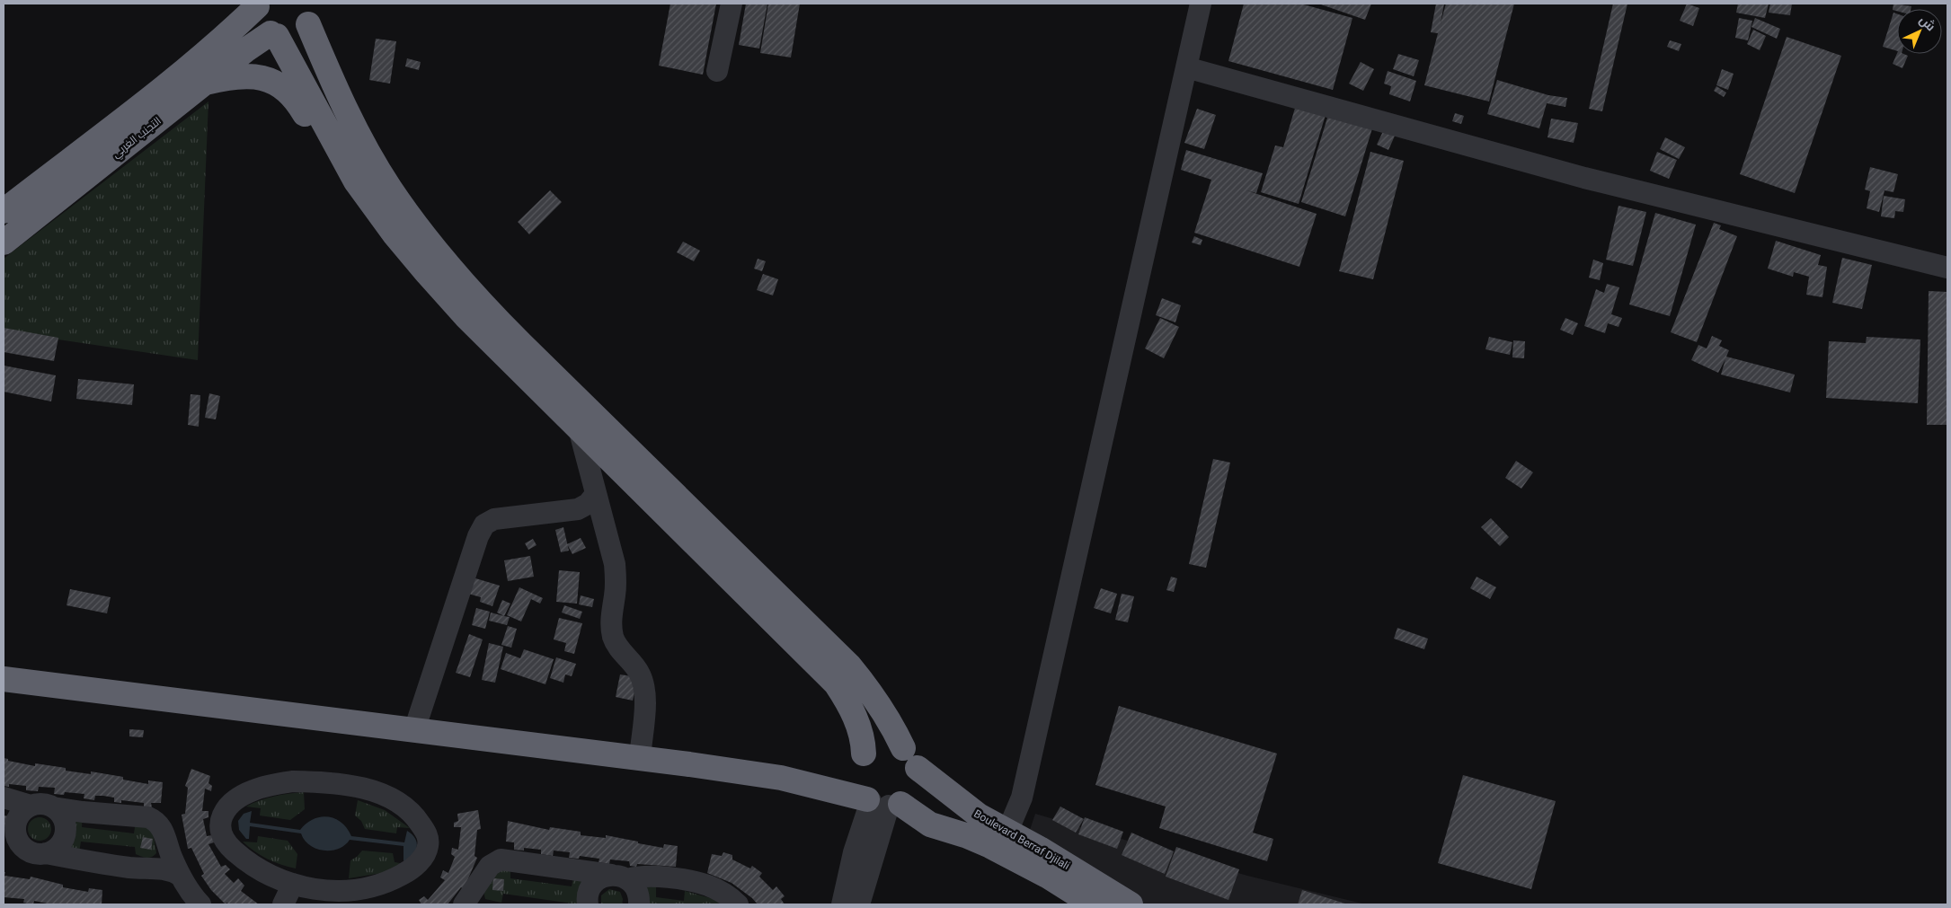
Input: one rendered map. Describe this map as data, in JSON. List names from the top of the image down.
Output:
{
  "streets": {
    "highway": ["التجنب الغربي", "Boulevard Berraf Djilali"]
  },
  "north": "top right"
}
